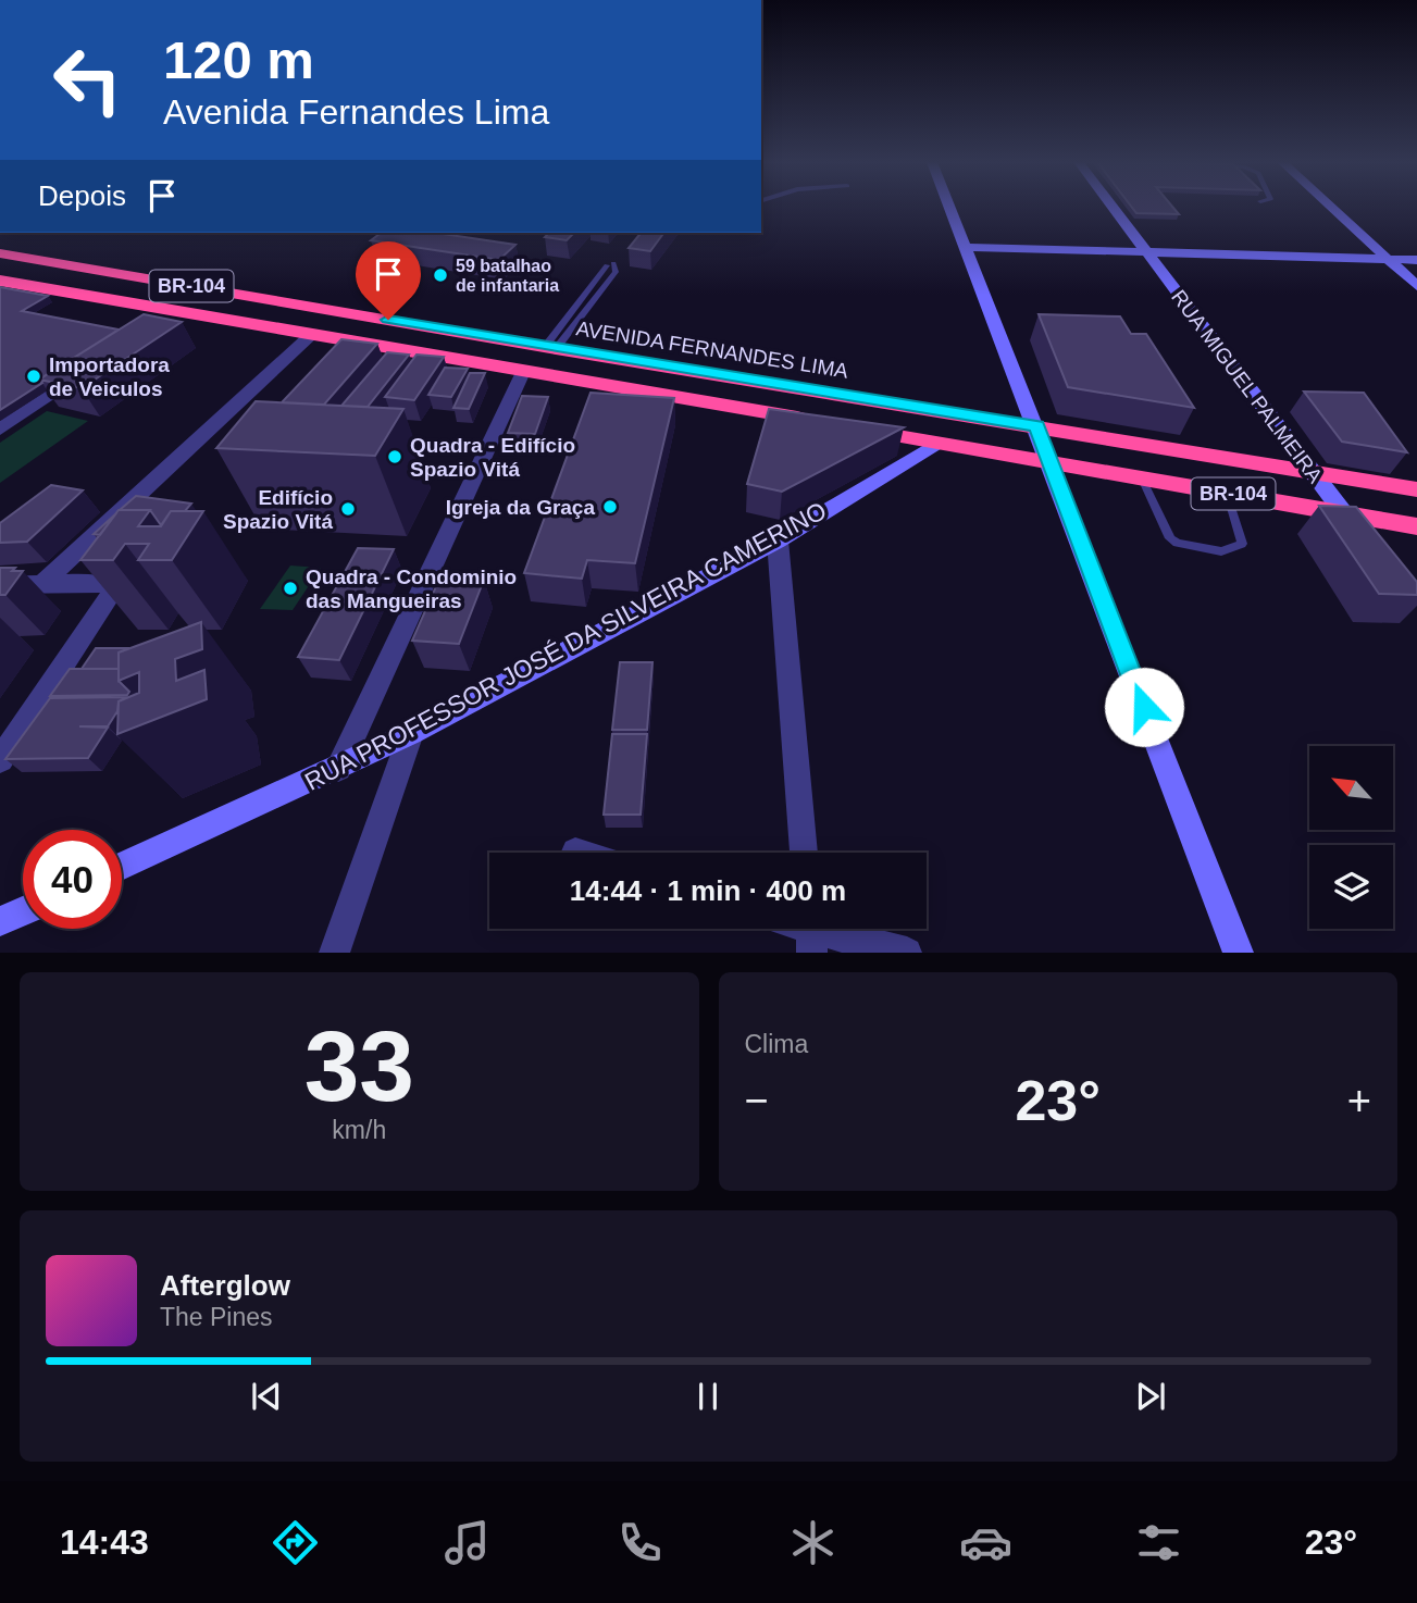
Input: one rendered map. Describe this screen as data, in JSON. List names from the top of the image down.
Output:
{
  "streets": {
    "highway": ["BR-104", "AVENIDA FERNANDES LIMA"],
    "street": ["RUA MIGUEL PALMEIRA", "RUA PROFESSOR JOSÉ DA SILVEIRA CAMERINO"]
  },
  "crossings": [
    ["BR-104", "RUA MIGUEL PALMEIRA"],
    ["BR-104", "RUA PROFESSOR JOSÉ DA SILVEIRA CAMERINO"],
    ["AVENIDA FERNANDES LIMA", "RUA MIGUEL PALMEIRA"]
  ],
  "places": [
    "59 batalhao de infantaria",
    "Importadora de Veiculos",
    "Quadra - Edifício Spazio Vitá",
    "Igreja da Graça",
    "Edifício Spazio Vitá",
    "Quadra - Condominio das Mangueiras"
  ],
  "north": "top left",
  "page": {
    "turn": ["120 m", "Avenida Fernandes Lima"],
    "then": "Depois",
    "limit": "40",
    "trip": "14:44 · 1 min · 400 m",
    "tile": [
      ["33", "km/h"],
      "Clima"
    ],
    "heat": ["−", "23°", "+"],
    "song": ["Afterglow", "The Pines"],
    "tabs": ["14:43", "23°"]
  }
}
